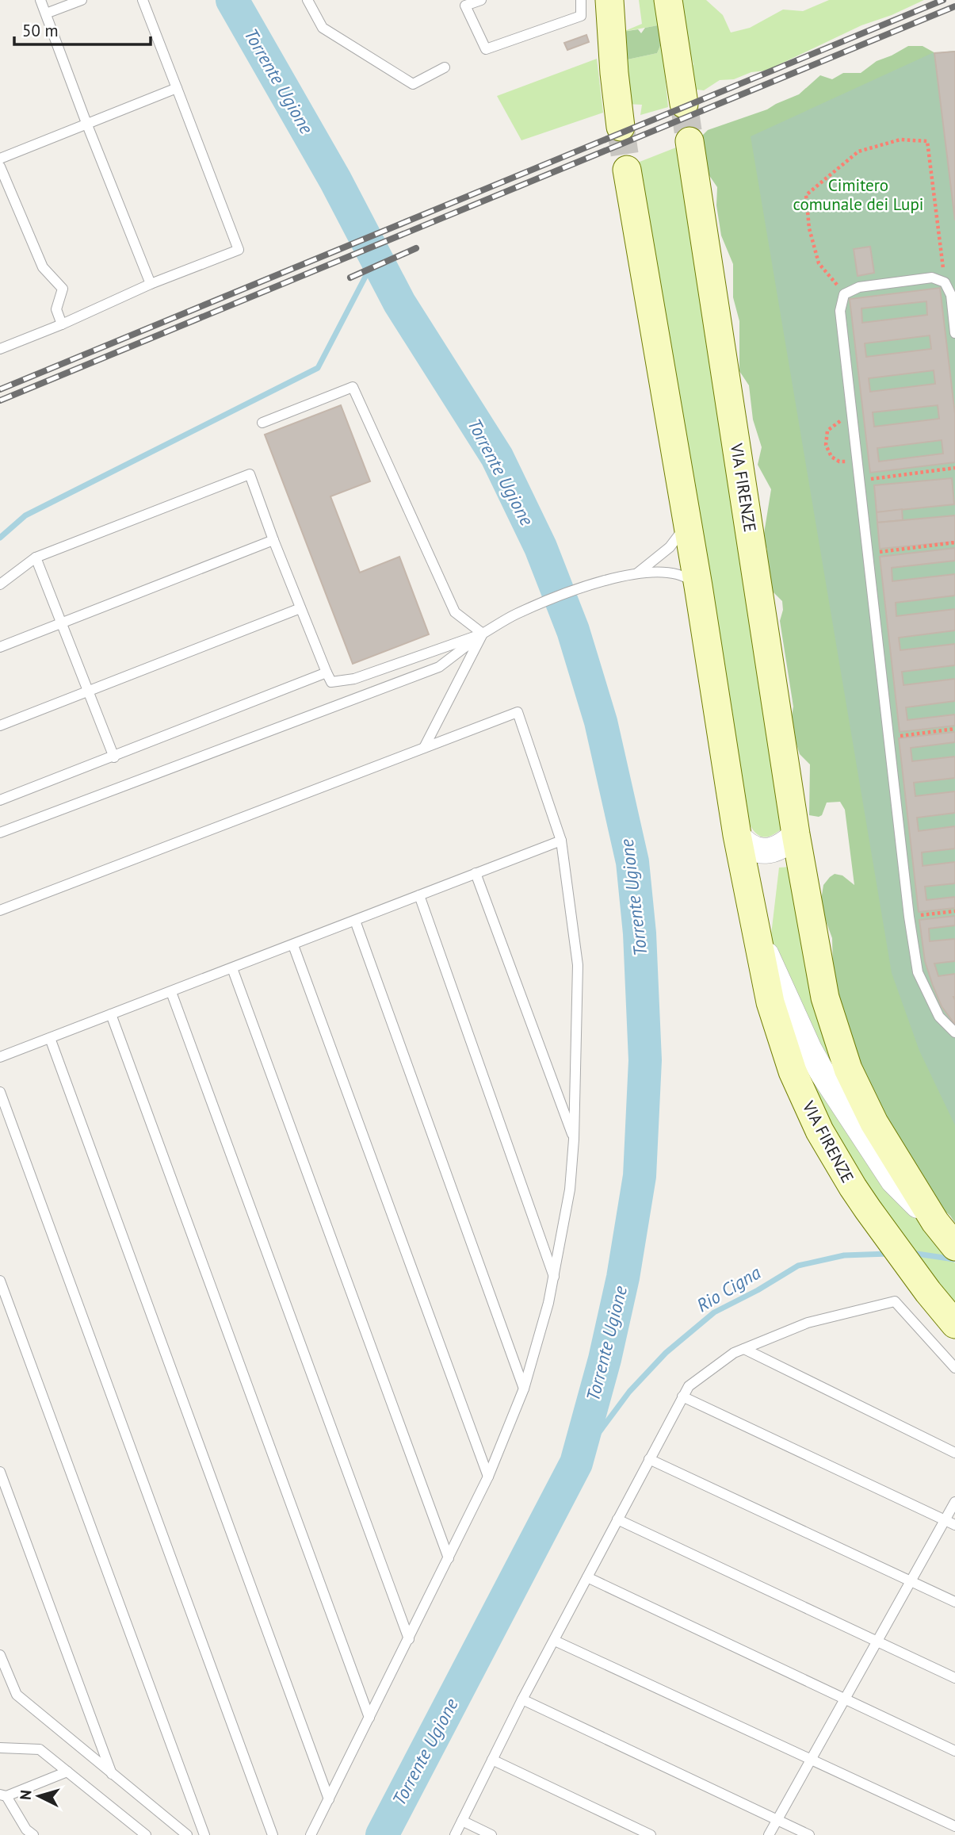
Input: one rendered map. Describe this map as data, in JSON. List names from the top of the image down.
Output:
{
  "streets": {
    "main road": ["VIA FIRENZE"]
  },
  "water": ["Torrente Ugione", "Rio Cigna"],
  "parks": ["Cimitero comunale dei Lupi"],
  "scale_bar": "50 m",
  "north": "left"
}
